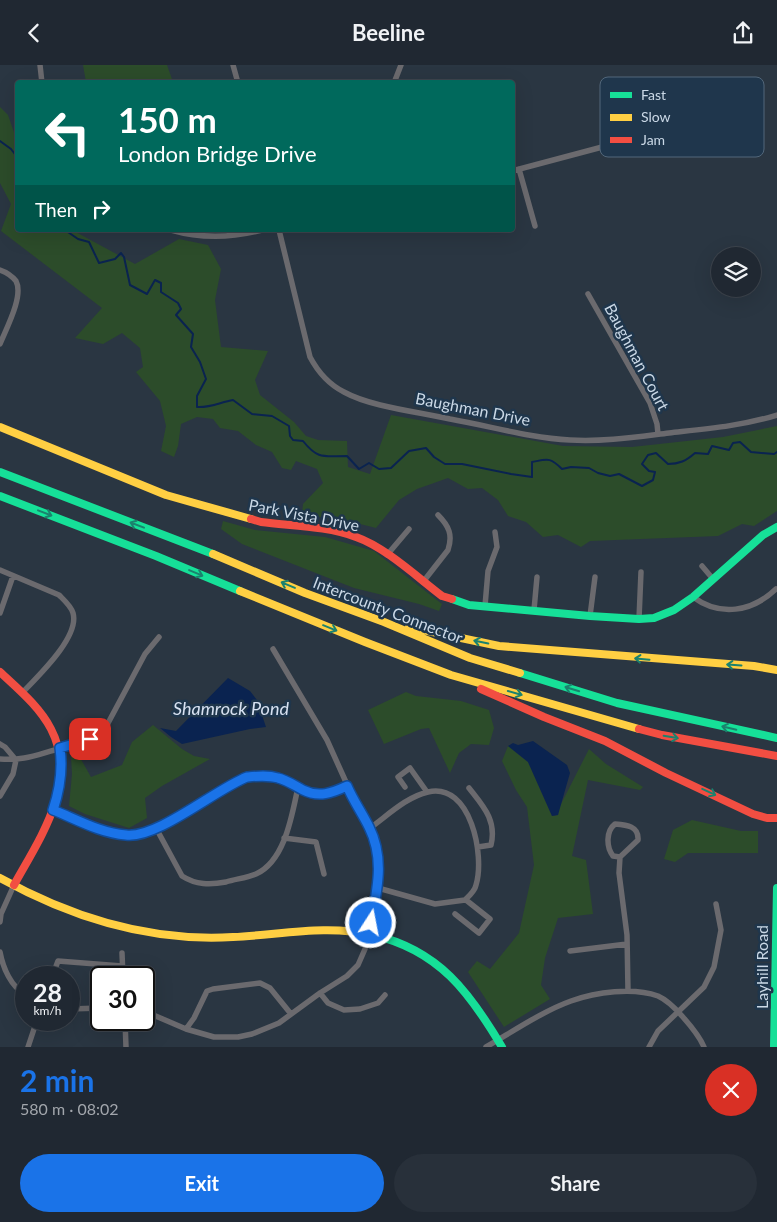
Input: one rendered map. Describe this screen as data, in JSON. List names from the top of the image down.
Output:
{
  "streets": {
    "main road": ["Park Vista Drive", "Intercounty Connector", "Layhill Road"],
    "street": ["Baughman Court", "Baughman Drive"]
  },
  "crossings": [
    ["Baughman Court", "Baughman Drive"]
  ],
  "water": ["Shamrock Pond"],
  "legend": ["Fast", "Slow", "Jam"],
  "page": {
    "header": "Beeline",
    "turn": ["150 m", "London Bridge Drive"],
    "then": "Then",
    "speed": "28 km/h",
    "limit": "30",
    "heading": ["2 min", "580 m · 08:02"],
    "buttons": ["Exit", "Share"]
  }
}
